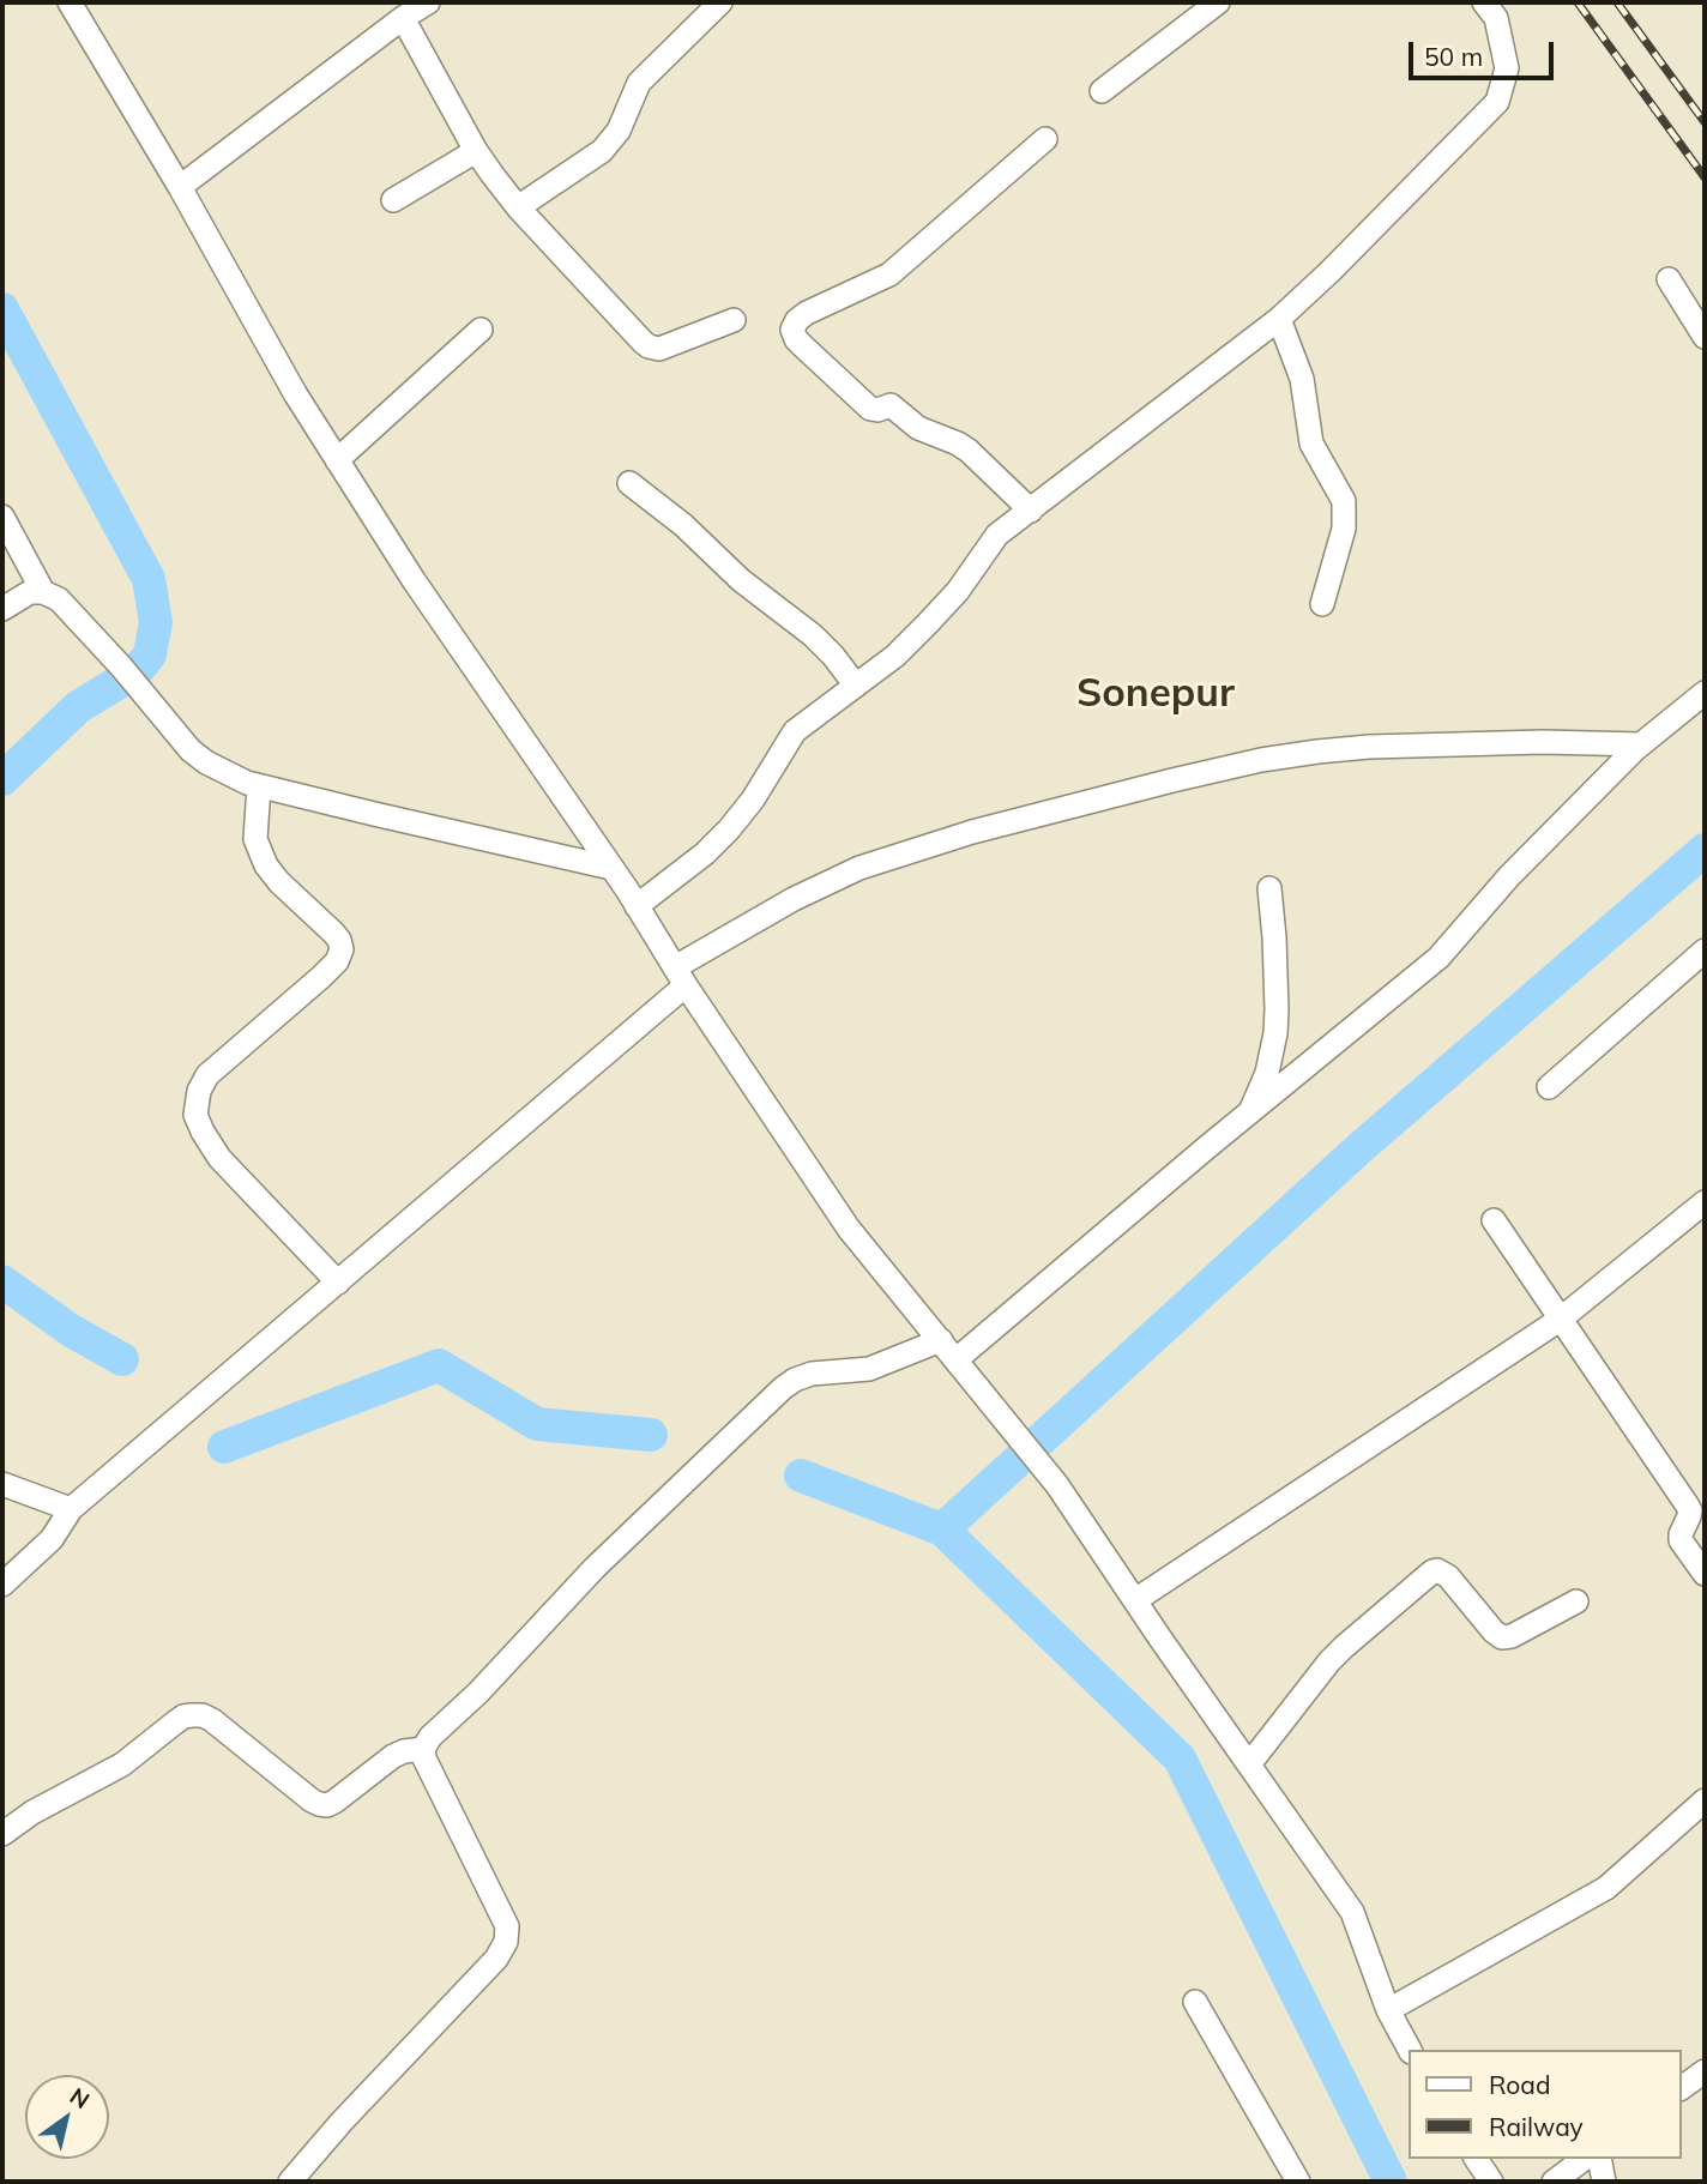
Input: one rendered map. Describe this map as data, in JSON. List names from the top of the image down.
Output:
{
  "districts": ["Sonepur"],
  "legend": ["Road", "Railway"],
  "scale_bar": "50 m",
  "north": "top right"
}
